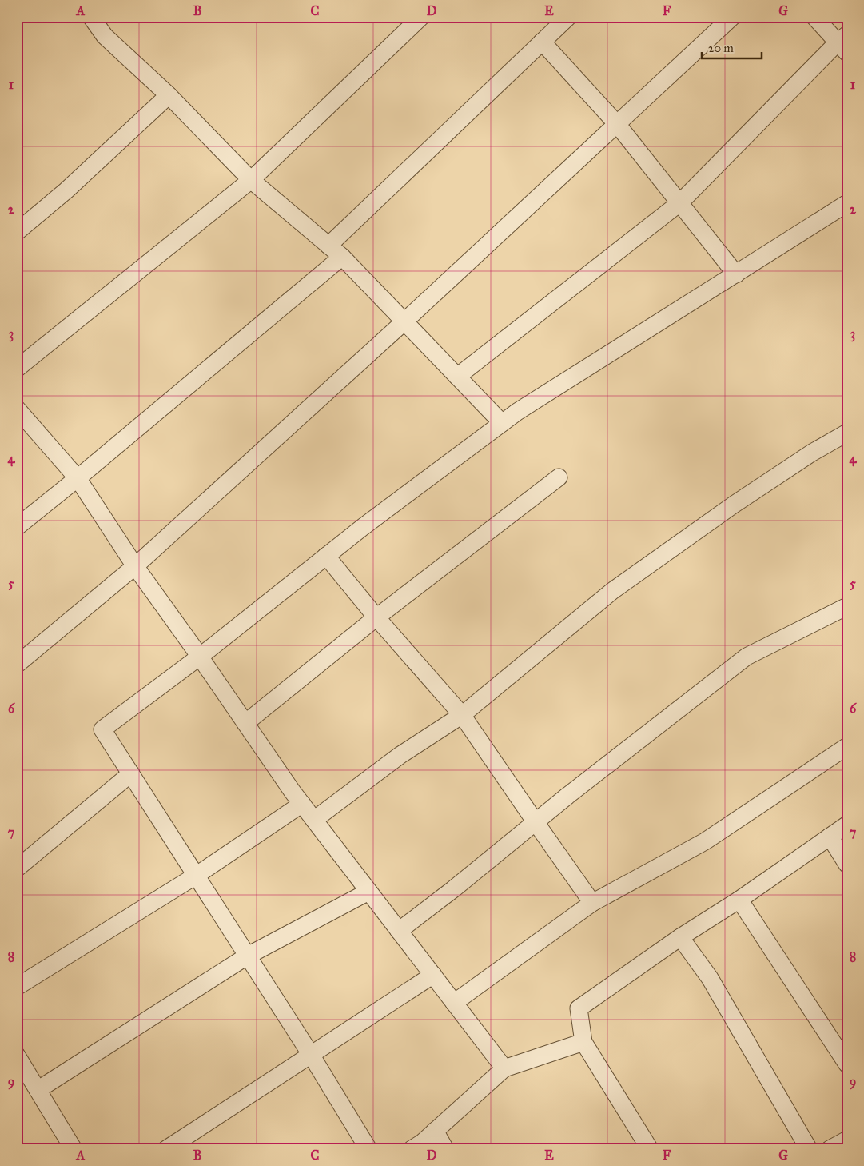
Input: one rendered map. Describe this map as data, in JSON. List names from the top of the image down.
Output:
{
  "scale_bar": "20 m",
  "grid": {
    "columns": [
      "A",
      "B",
      "C",
      "D",
      "E",
      "F",
      "G"
    ],
    "rows": [
      "1",
      "2",
      "3",
      "4",
      "5",
      "6",
      "7",
      "8",
      "9"
    ]
  }
}
